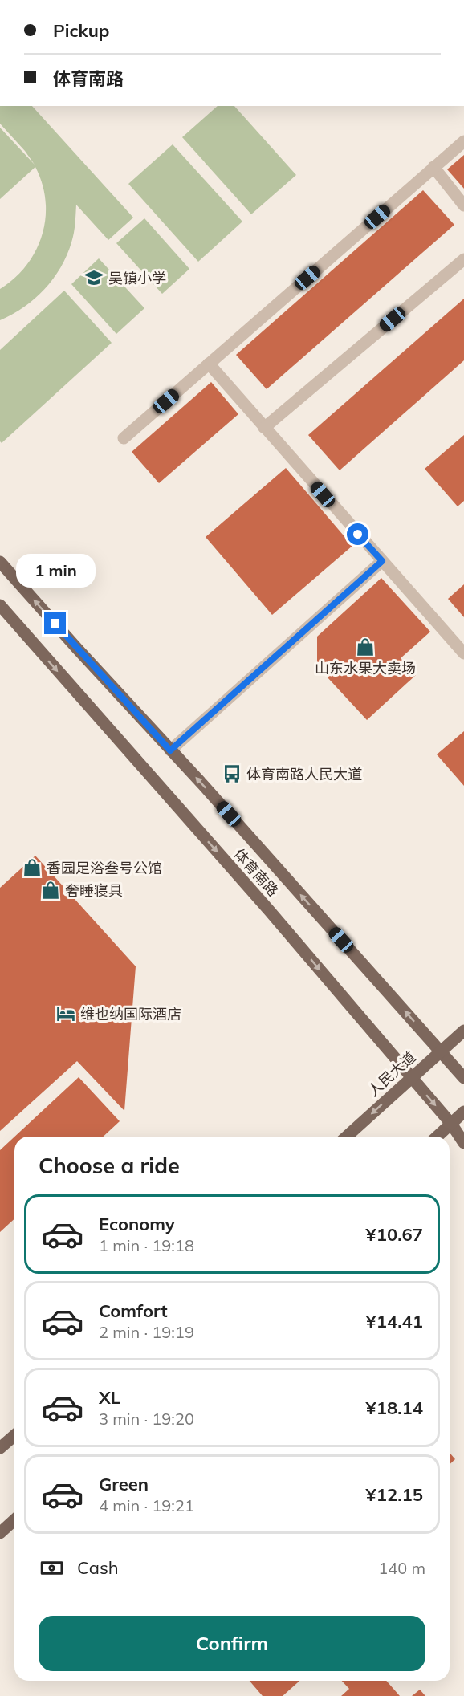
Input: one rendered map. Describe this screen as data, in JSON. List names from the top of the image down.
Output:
{
  "streets": {
    "main road": ["体育南路", "人民大道"]
  },
  "crossings": [
    ["体育南路", "人民大道"]
  ],
  "one_way": ["人民大道"],
  "places": {
    "school or university": ["吴镇小学"],
    "shop": ["山东水果大卖场", "香园足浴叁号公馆", "奢睡寝具"],
    "bus stop": ["体育南路人民大道"],
    "hotel": ["维也纳国际酒店"]
  },
  "page": {
    "banner": ["Pickup", "体育南路"],
    "bubble": "1 min",
    "heading": "Choose a ride",
    "list": [
      {
        "name": "Economy",
        "note": "1 min · 19:18",
        "value": "¥10.67"
      },
      {
        "name": "Comfort",
        "note": "2 min · 19:19",
        "value": "¥14.41"
      },
      {
        "name": "XL",
        "note": "3 min · 19:20",
        "value": "¥18.14"
      },
      {
        "name": "Green",
        "note": "4 min · 19:21",
        "value": "¥12.15"
      }
    ],
    "pay": ["Cash", "140 m"],
    "buttons": "Confirm"
  }
}
